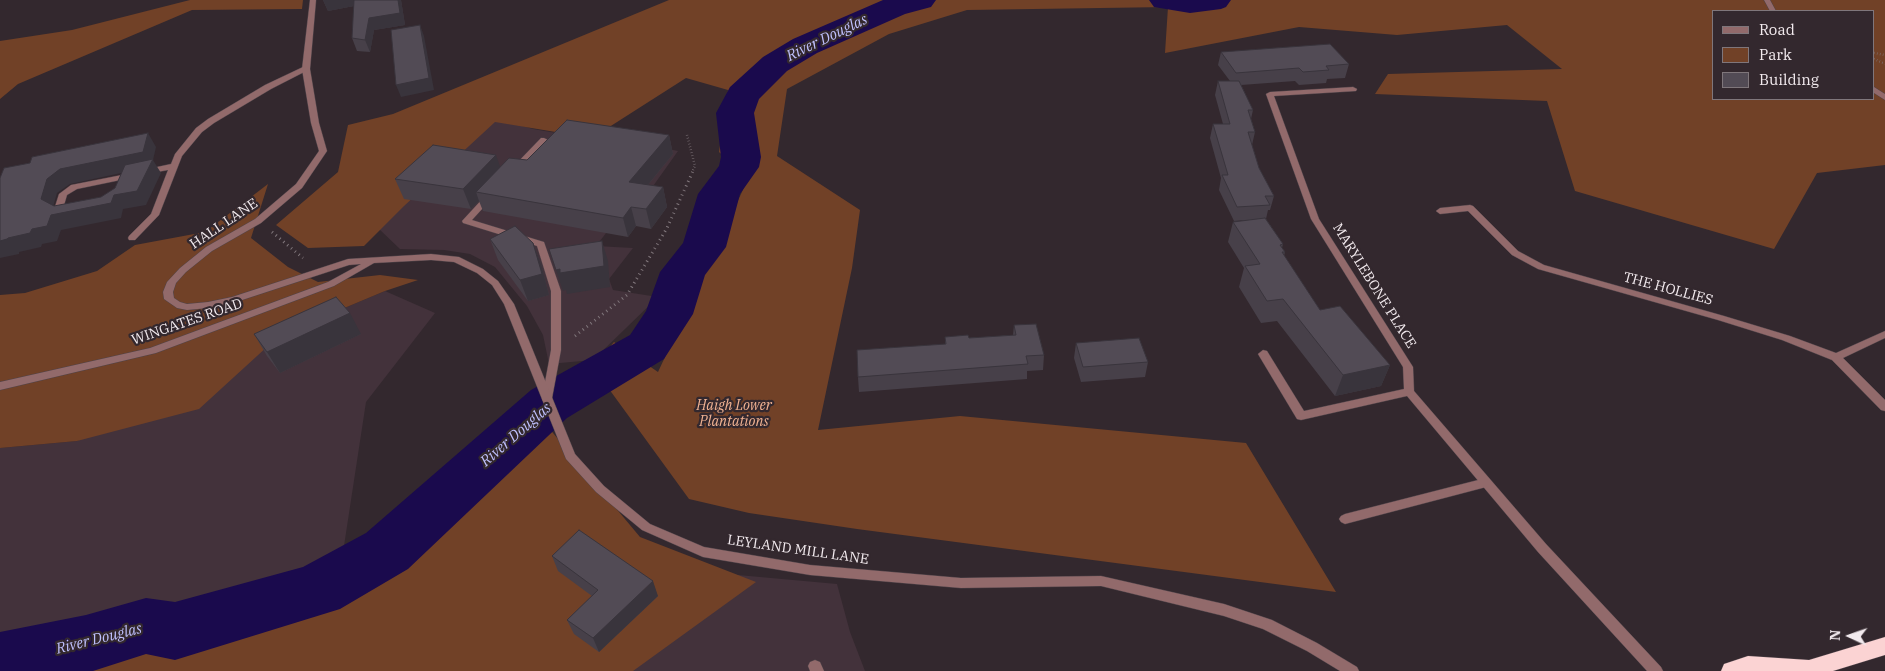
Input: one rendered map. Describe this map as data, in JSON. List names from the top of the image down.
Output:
{
  "streets": {
    "street": [
      "HALL LANE",
      "MARYLEBONE PLACE",
      "THE HOLLIES",
      "WINGATES ROAD",
      "LEYLAND MILL LANE"
    ]
  },
  "crossings": [
    ["HALL LANE", "WINGATES ROAD"],
    ["HALL LANE", "LEYLAND MILL LANE"],
    ["WINGATES ROAD", "LEYLAND MILL LANE"]
  ],
  "water": ["River Douglas"],
  "parks": ["Haigh Lower Plantations"],
  "legend": ["Road", "Park", "Building"],
  "north": "left"
}
